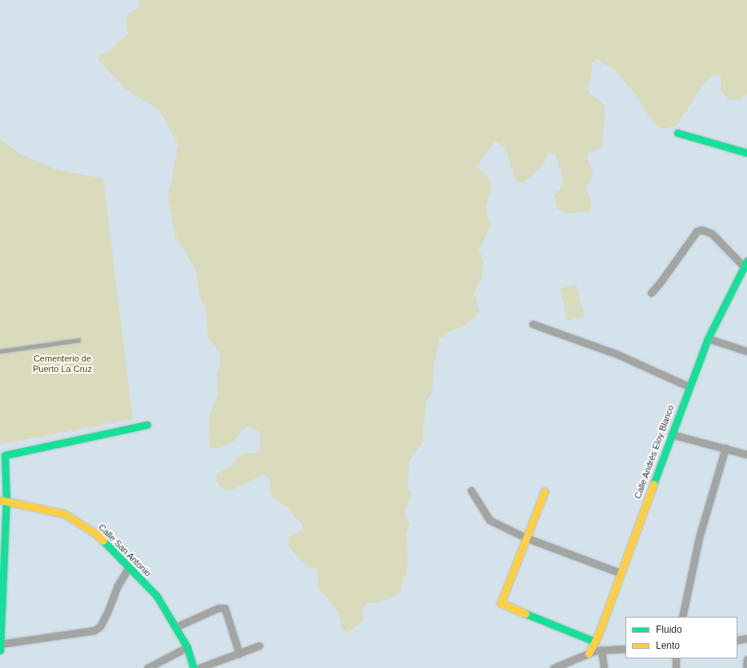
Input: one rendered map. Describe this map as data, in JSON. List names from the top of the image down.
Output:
{
  "streets": {
    "street": ["Calle Andrés Eloy Blanco", "Calle San Antonio"]
  },
  "parks": ["Cementerio de Puerto La Cruz"],
  "legend": ["Fluido", "Lento"]
}
